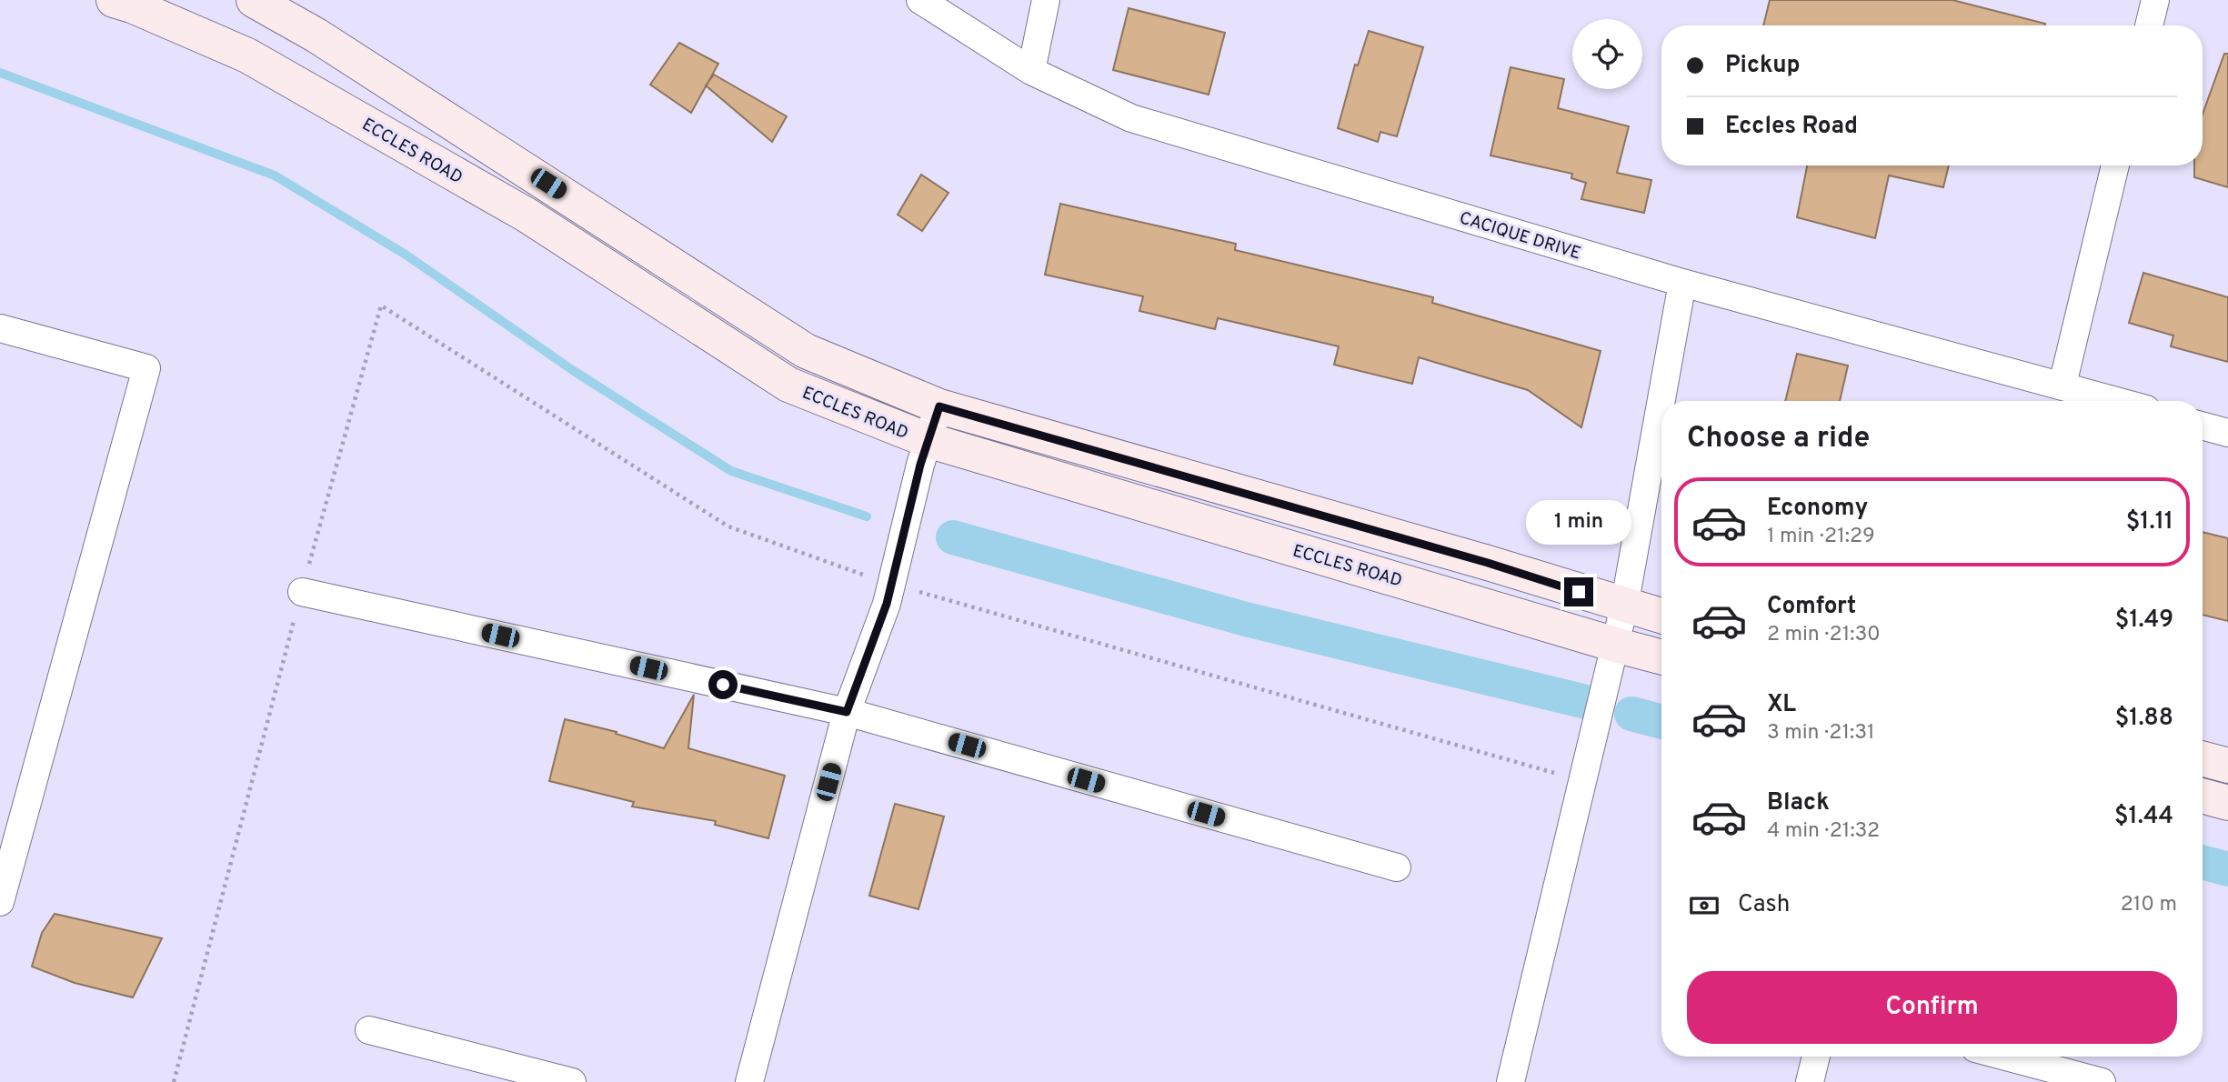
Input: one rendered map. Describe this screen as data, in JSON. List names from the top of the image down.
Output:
{
  "streets": {
    "street": ["ECCLES ROAD", "CACIQUE DRIVE"]
  },
  "page": {
    "banner": ["Pickup", "Eccles Road"],
    "heading": "Choose a ride",
    "list": [
      {
        "name": "Economy",
        "note": "1 min · 21:29",
        "value": "$1.11"
      },
      {
        "name": "Comfort",
        "note": "2 min · 21:30",
        "value": "$1.49"
      },
      {
        "name": "XL",
        "note": "3 min · 21:31",
        "value": "$1.88"
      },
      {
        "name": "Black",
        "note": "4 min · 21:32",
        "value": "$1.44"
      }
    ],
    "bubble": "1 min",
    "pay": ["Cash", "210 m"],
    "buttons": "Confirm"
  }
}
